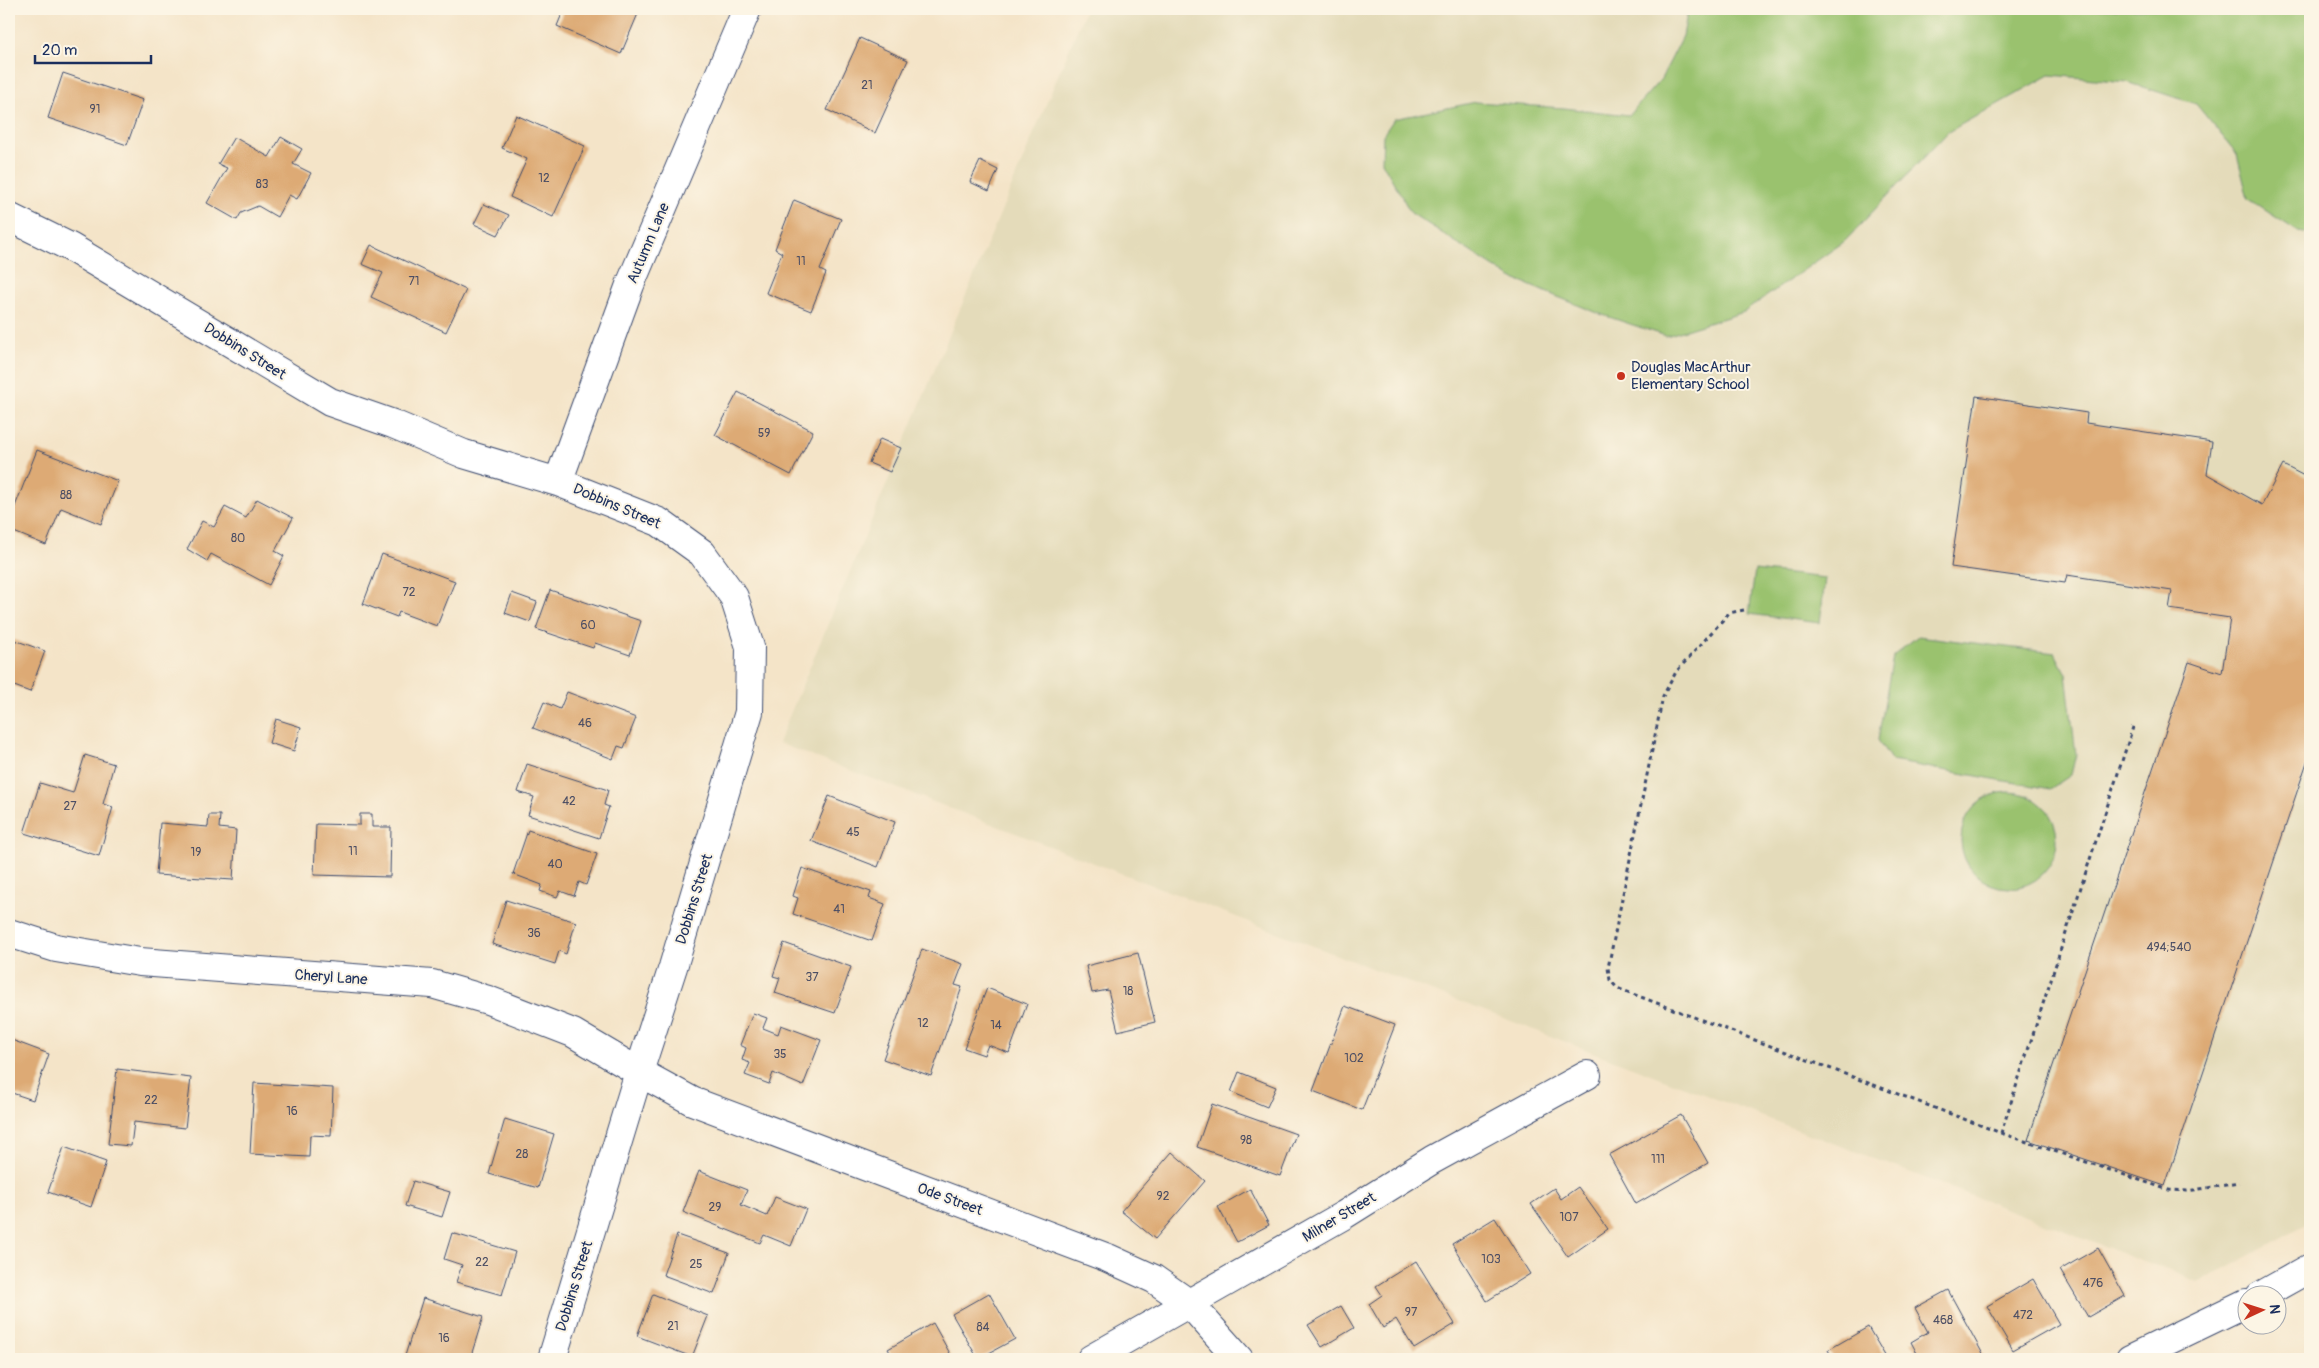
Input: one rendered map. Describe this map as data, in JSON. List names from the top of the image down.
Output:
{
  "streets": {
    "street": [
      "Autumn Lane",
      "Dobbins Street",
      "Cheryl Lane",
      "Ode Street",
      "Milner Street"
    ]
  },
  "crossings": [
    ["Autumn Lane", "Dobbins Street"],
    ["Dobbins Street", "Cheryl Lane"],
    ["Dobbins Street", "Ode Street"],
    ["Cheryl Lane", "Ode Street"],
    ["Ode Street", "Milner Street"]
  ],
  "places": ["Douglas MacArthur Elementary School"],
  "house_numbers": [
    "21",
    "91",
    "12",
    "83",
    "11",
    "71",
    "59",
    "88",
    "80",
    "72",
    "60",
    "46",
    "42",
    "27",
    "45",
    "11",
    "19",
    "40",
    "41",
    "36",
    "494;540",
    "37",
    "18",
    "12",
    "14",
    "35",
    "102",
    "22",
    "16",
    "98",
    "28",
    "111",
    "92",
    "29",
    "107",
    "103",
    "22",
    "25",
    "476",
    "97",
    "472",
    "468",
    "21",
    "84",
    "16"
  ],
  "scale_bar": "20 m",
  "north": "right"
}
